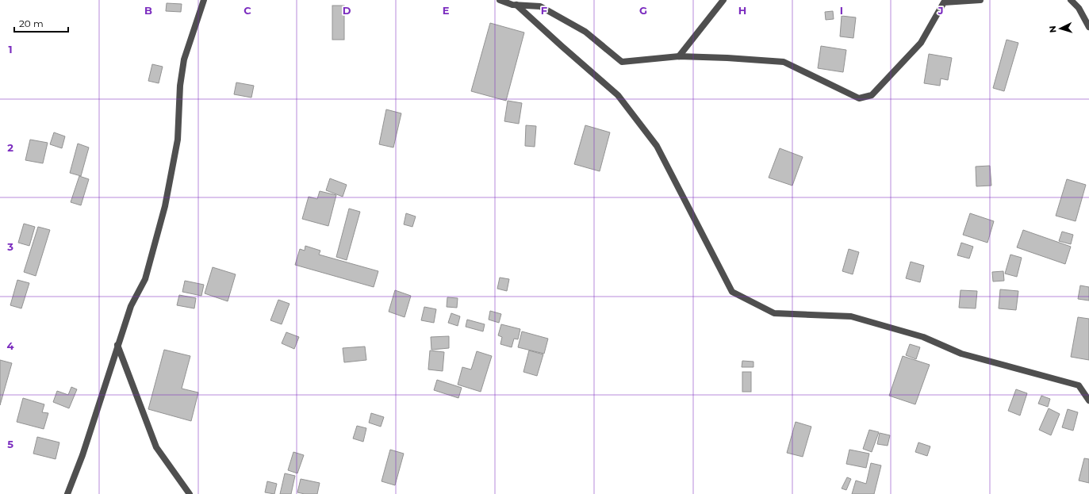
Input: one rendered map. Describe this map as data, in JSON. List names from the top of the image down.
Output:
{
  "scale_bar": "20 m",
  "north": "left",
  "grid": {
    "columns": [
      "B",
      "C",
      "D",
      "E",
      "F",
      "G",
      "H",
      "I",
      "J"
    ],
    "rows": [
      "1",
      "2",
      "3",
      "4",
      "5"
    ]
  }
}
